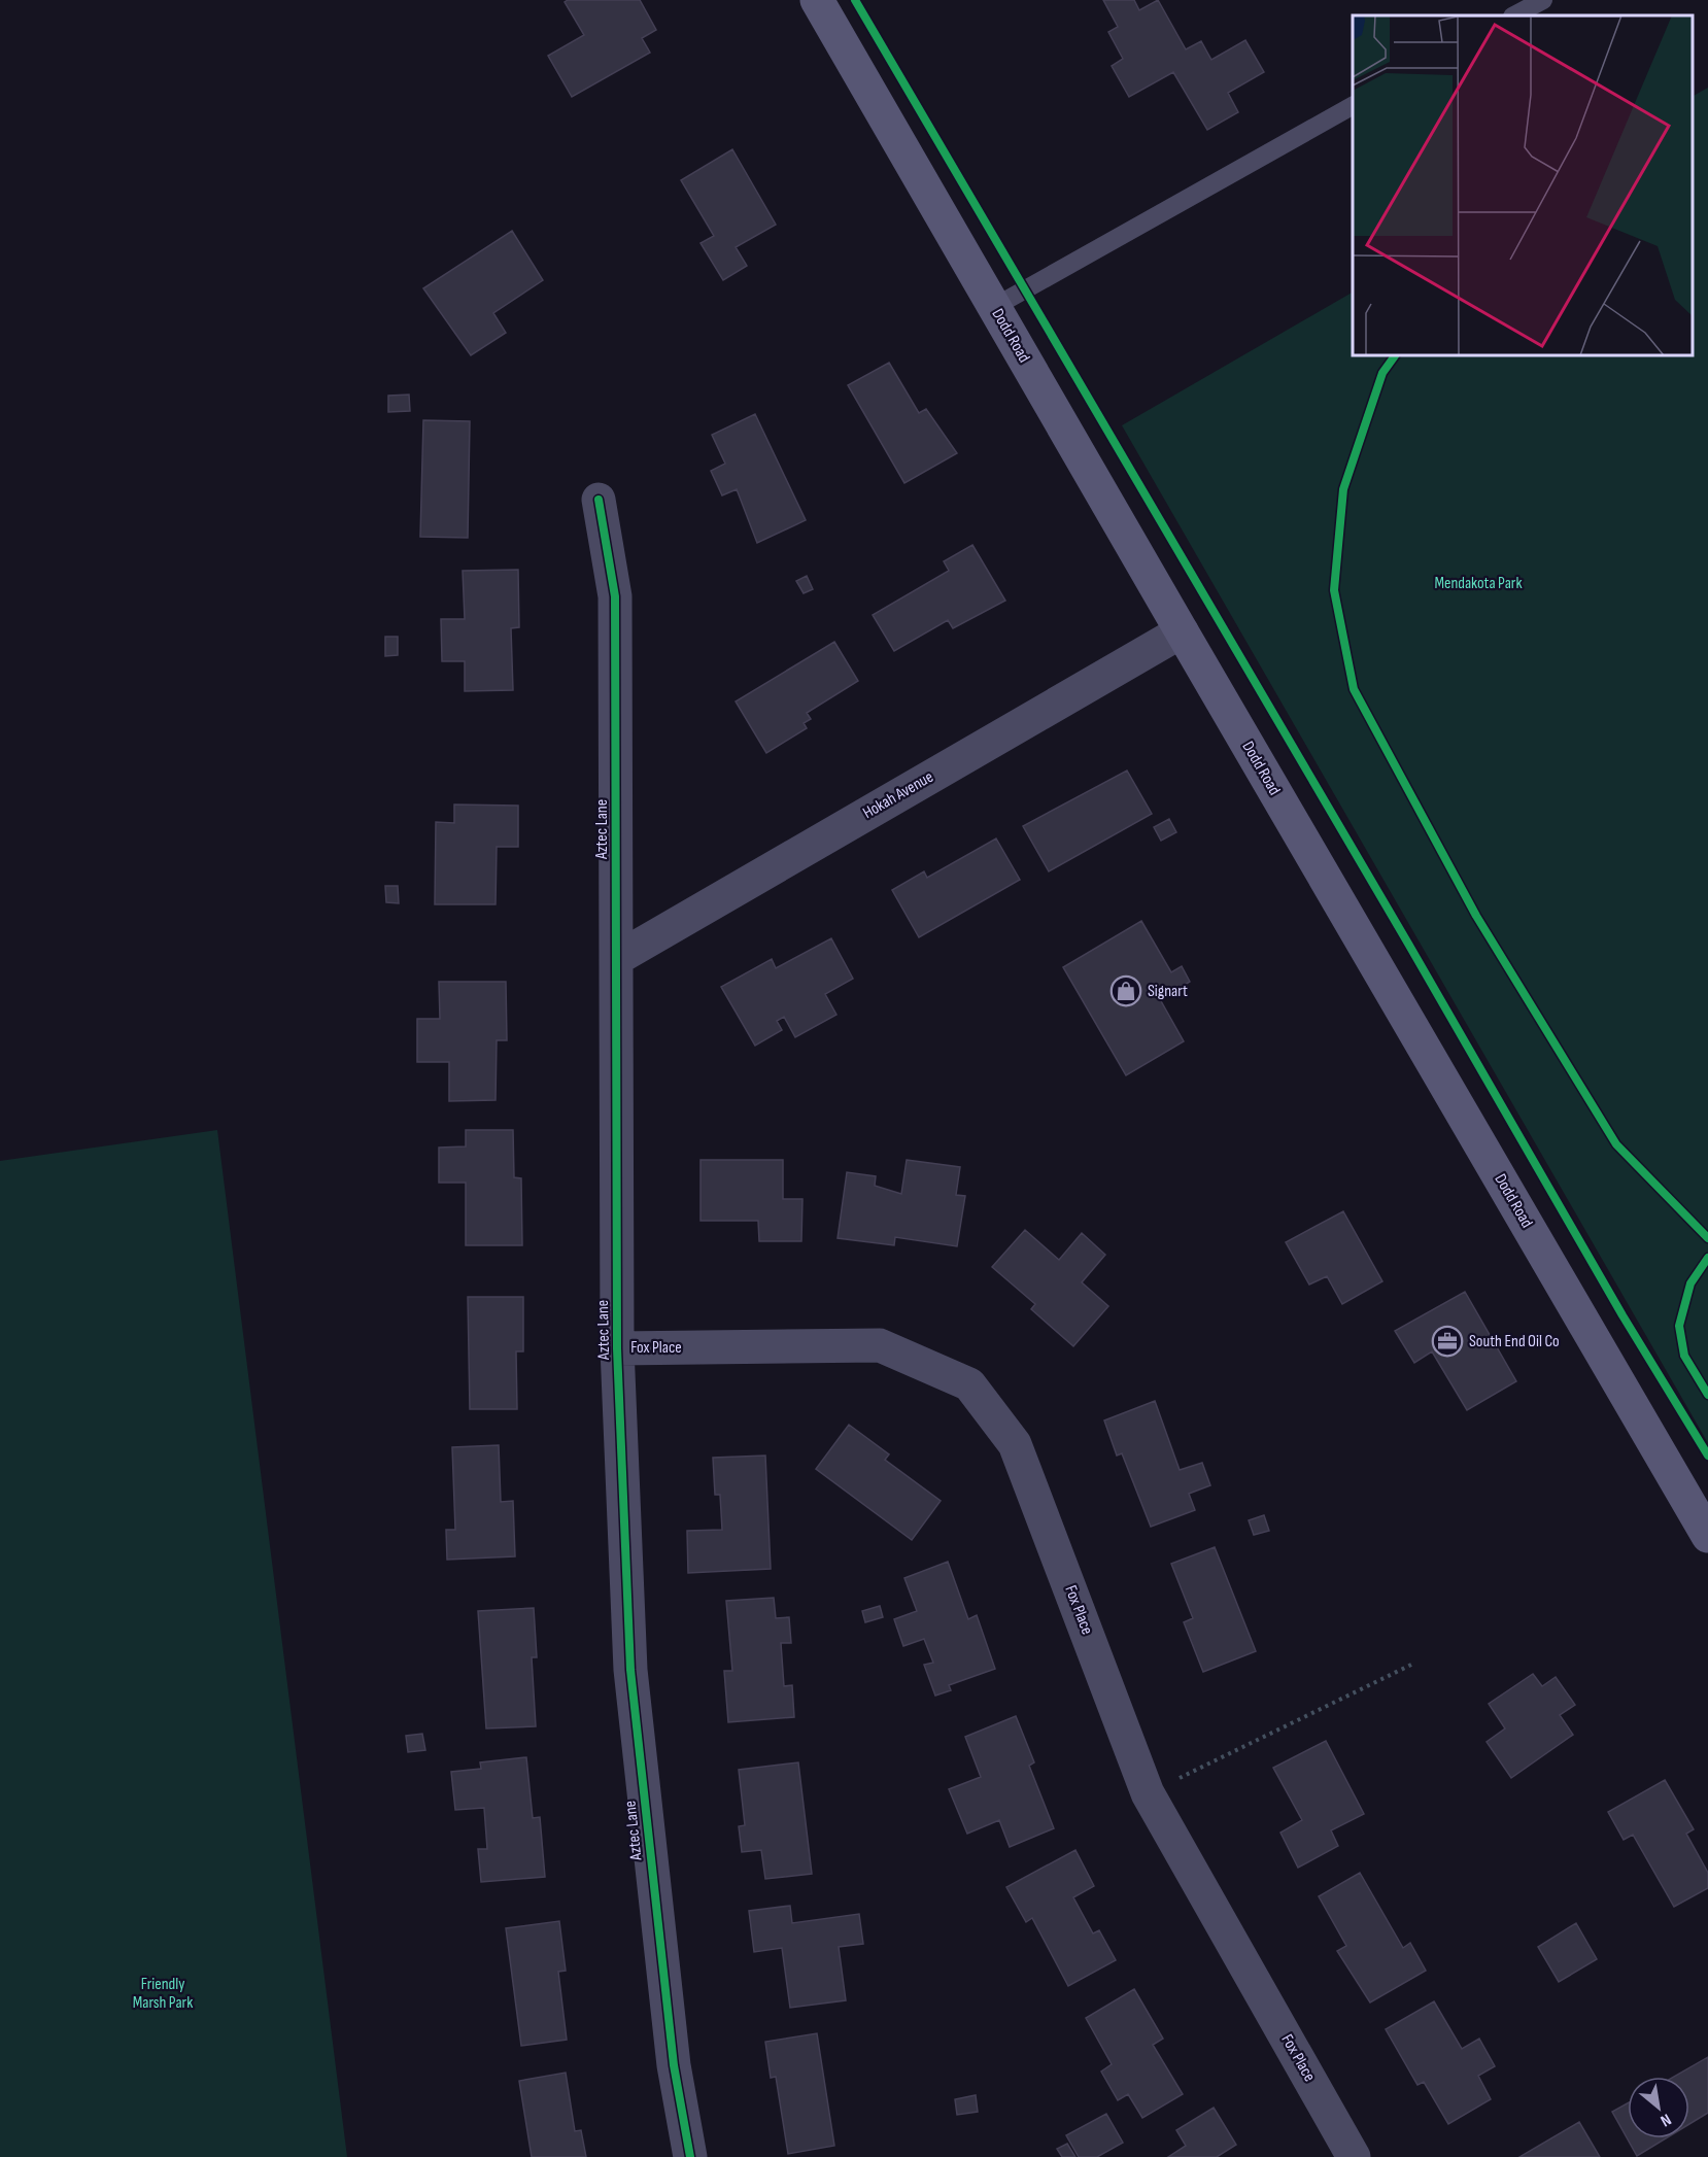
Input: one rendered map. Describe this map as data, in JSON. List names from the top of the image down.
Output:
{
  "streets": {
    "main road": ["Dodd Road"],
    "street": ["Hokah Avenue", "Aztec Lane", "Fox Place"]
  },
  "crossings": [
    ["Dodd Road", "Hokah Avenue"],
    ["Hokah Avenue", "Aztec Lane"],
    ["Aztec Lane", "Fox Place"]
  ],
  "parks": ["Mendakota Park", "Friendly Marsh Park"],
  "places": {
    "shop": ["Signart"],
    "office": ["South End Oil Co"]
  },
  "north": "bottom right"
}
